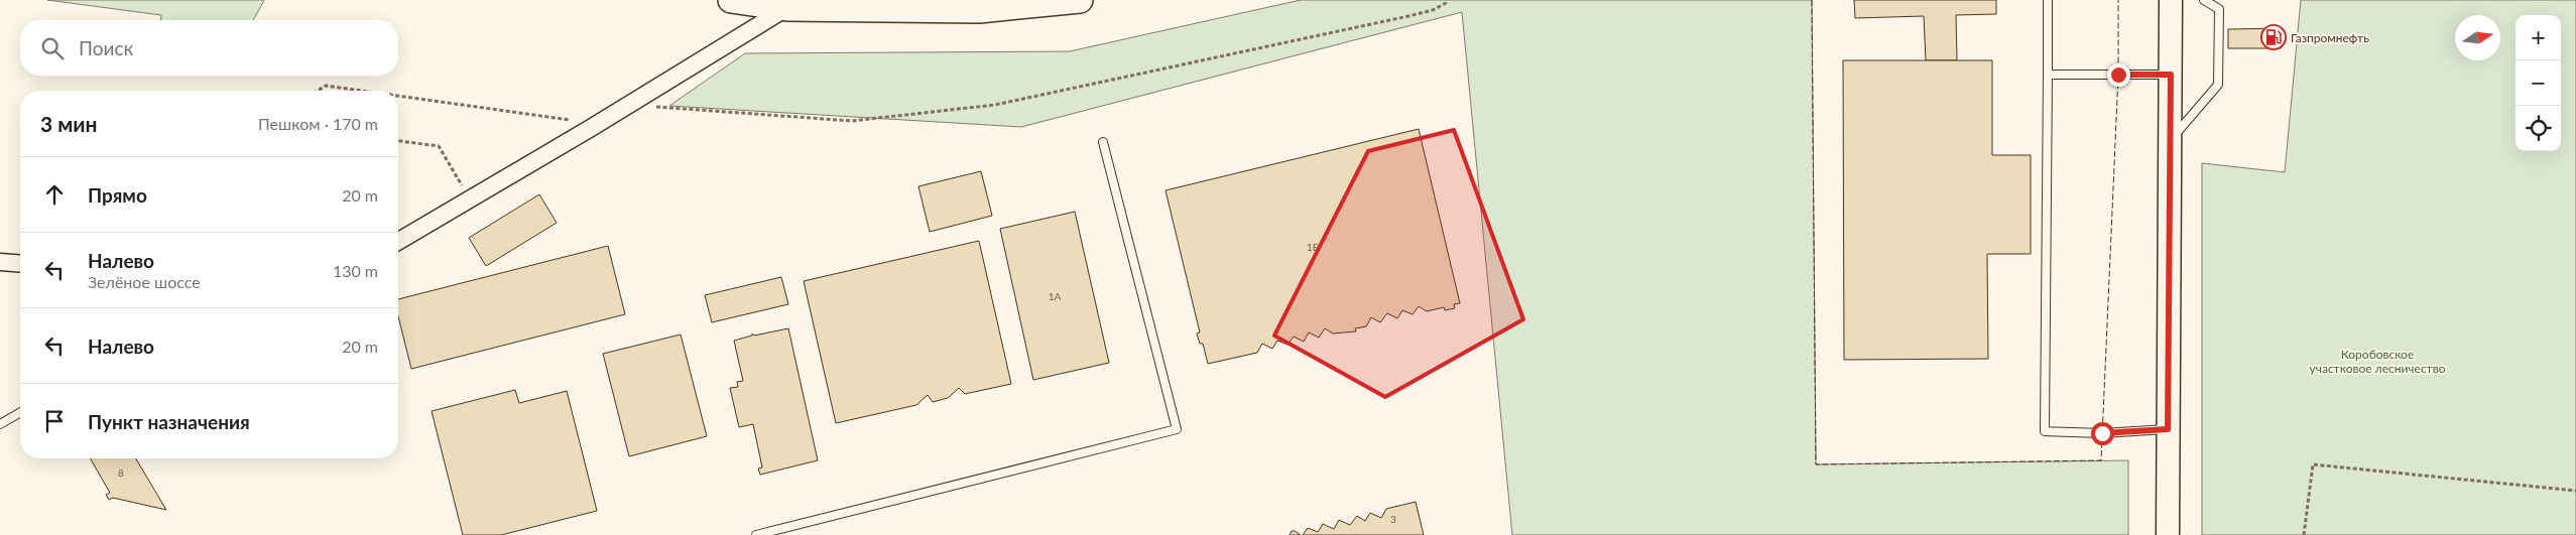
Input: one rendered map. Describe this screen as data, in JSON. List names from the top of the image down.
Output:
{
  "parks": ["Коробовское участковое лесничество"],
  "places": {
    "fuel station": ["Газпромнефть"]
  },
  "house_numbers": [
    "1Б",
    "1А",
    "8",
    "3"
  ],
  "north": "right",
  "page": {
    "map_buttons": ["+", "−"],
    "search": "Поиск",
    "heading": ["3 мин", "Пешком · 170 m"],
    "list": [
      ["Прямо", "20 m"],
      ["Налево", "Зелёное шоссе", "130 m"],
      ["Налево", "20 m"],
      "Пункт назначения"
    ]
  }
}
